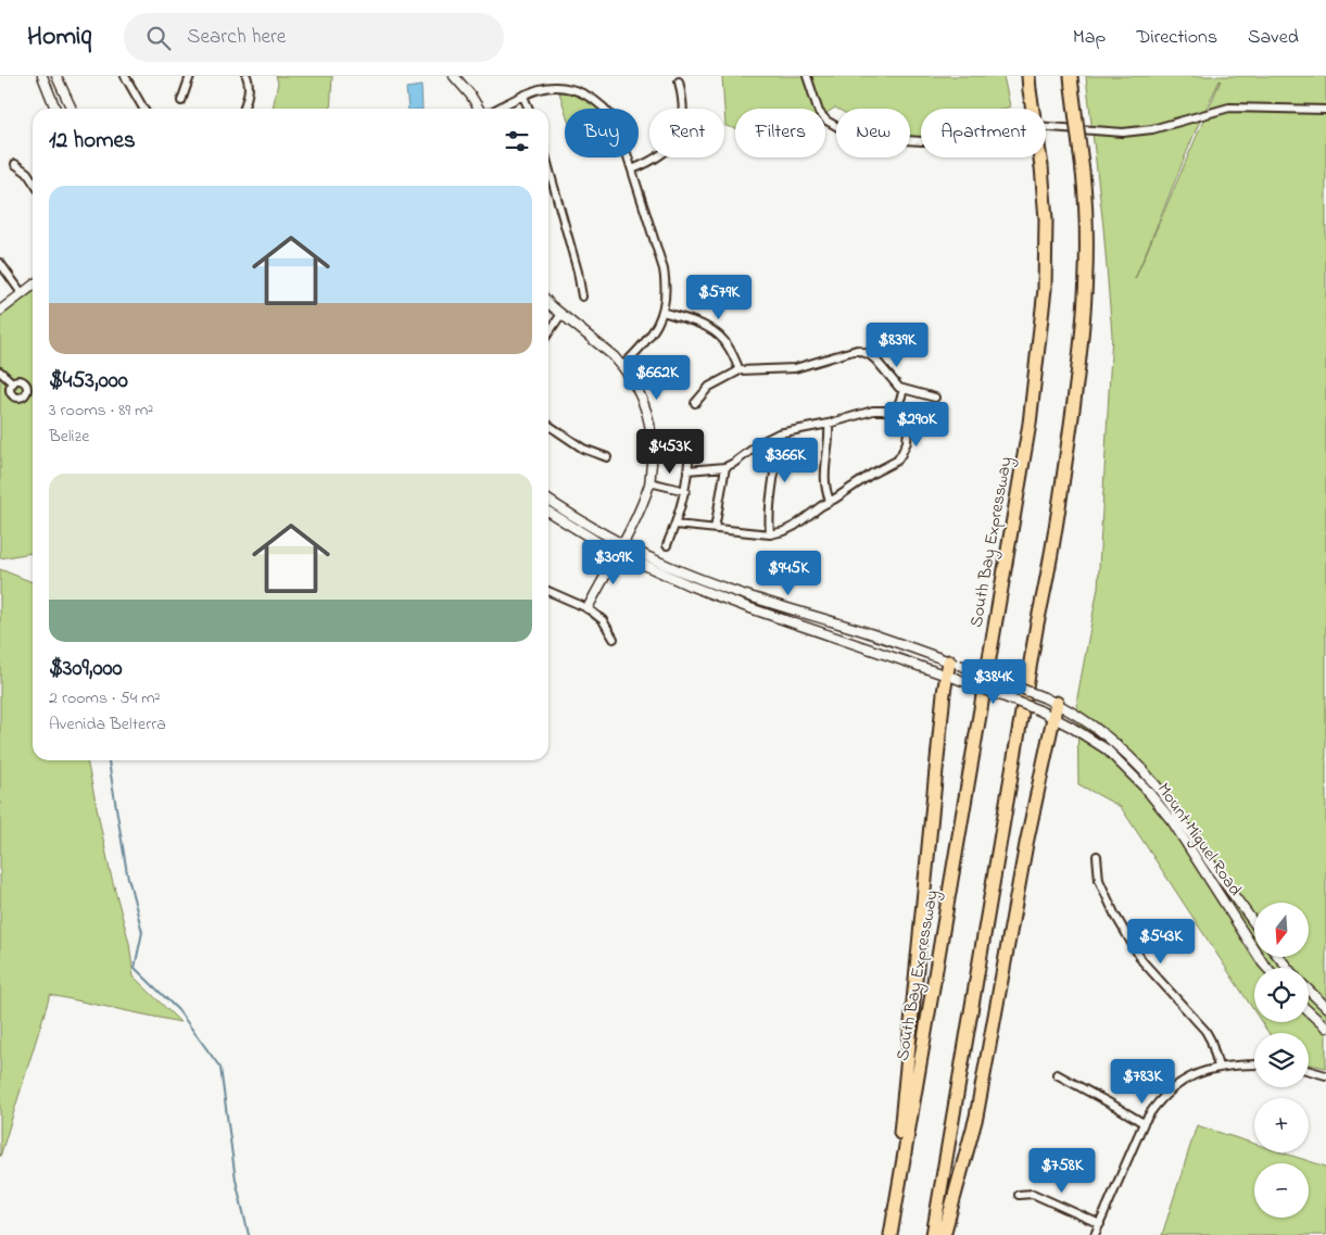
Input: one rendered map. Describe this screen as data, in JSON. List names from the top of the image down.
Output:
{
  "streets": {
    "highway": ["South Bay Expressway"],
    "street": ["Mount Miguel Road"]
  },
  "north": "bottom",
  "page": {
    "header": "Homiq",
    "search": "Search here",
    "nav": ["Map", "Directions", "Saved"],
    "chip": [
      "Buy",
      "Rent",
      "Filters",
      "New",
      "Apartment"
    ],
    "heading": "12 homes",
    "list": [
      {
        "name": "$453,000",
        "note": "3 rooms · 89 m² · Belize"
      },
      {
        "name": "$309,000",
        "note": "2 rooms · 54 m² · Avenida Belterra"
      }
    ],
    "price": [
      "$579K",
      "$839K",
      "$662K",
      "$290K",
      "$453K",
      "$366K",
      "$309K",
      "$945K",
      "$384K",
      "$543K",
      "$783K",
      "$758K"
    ],
    "map_buttons": ["+", "−"]
  }
}
